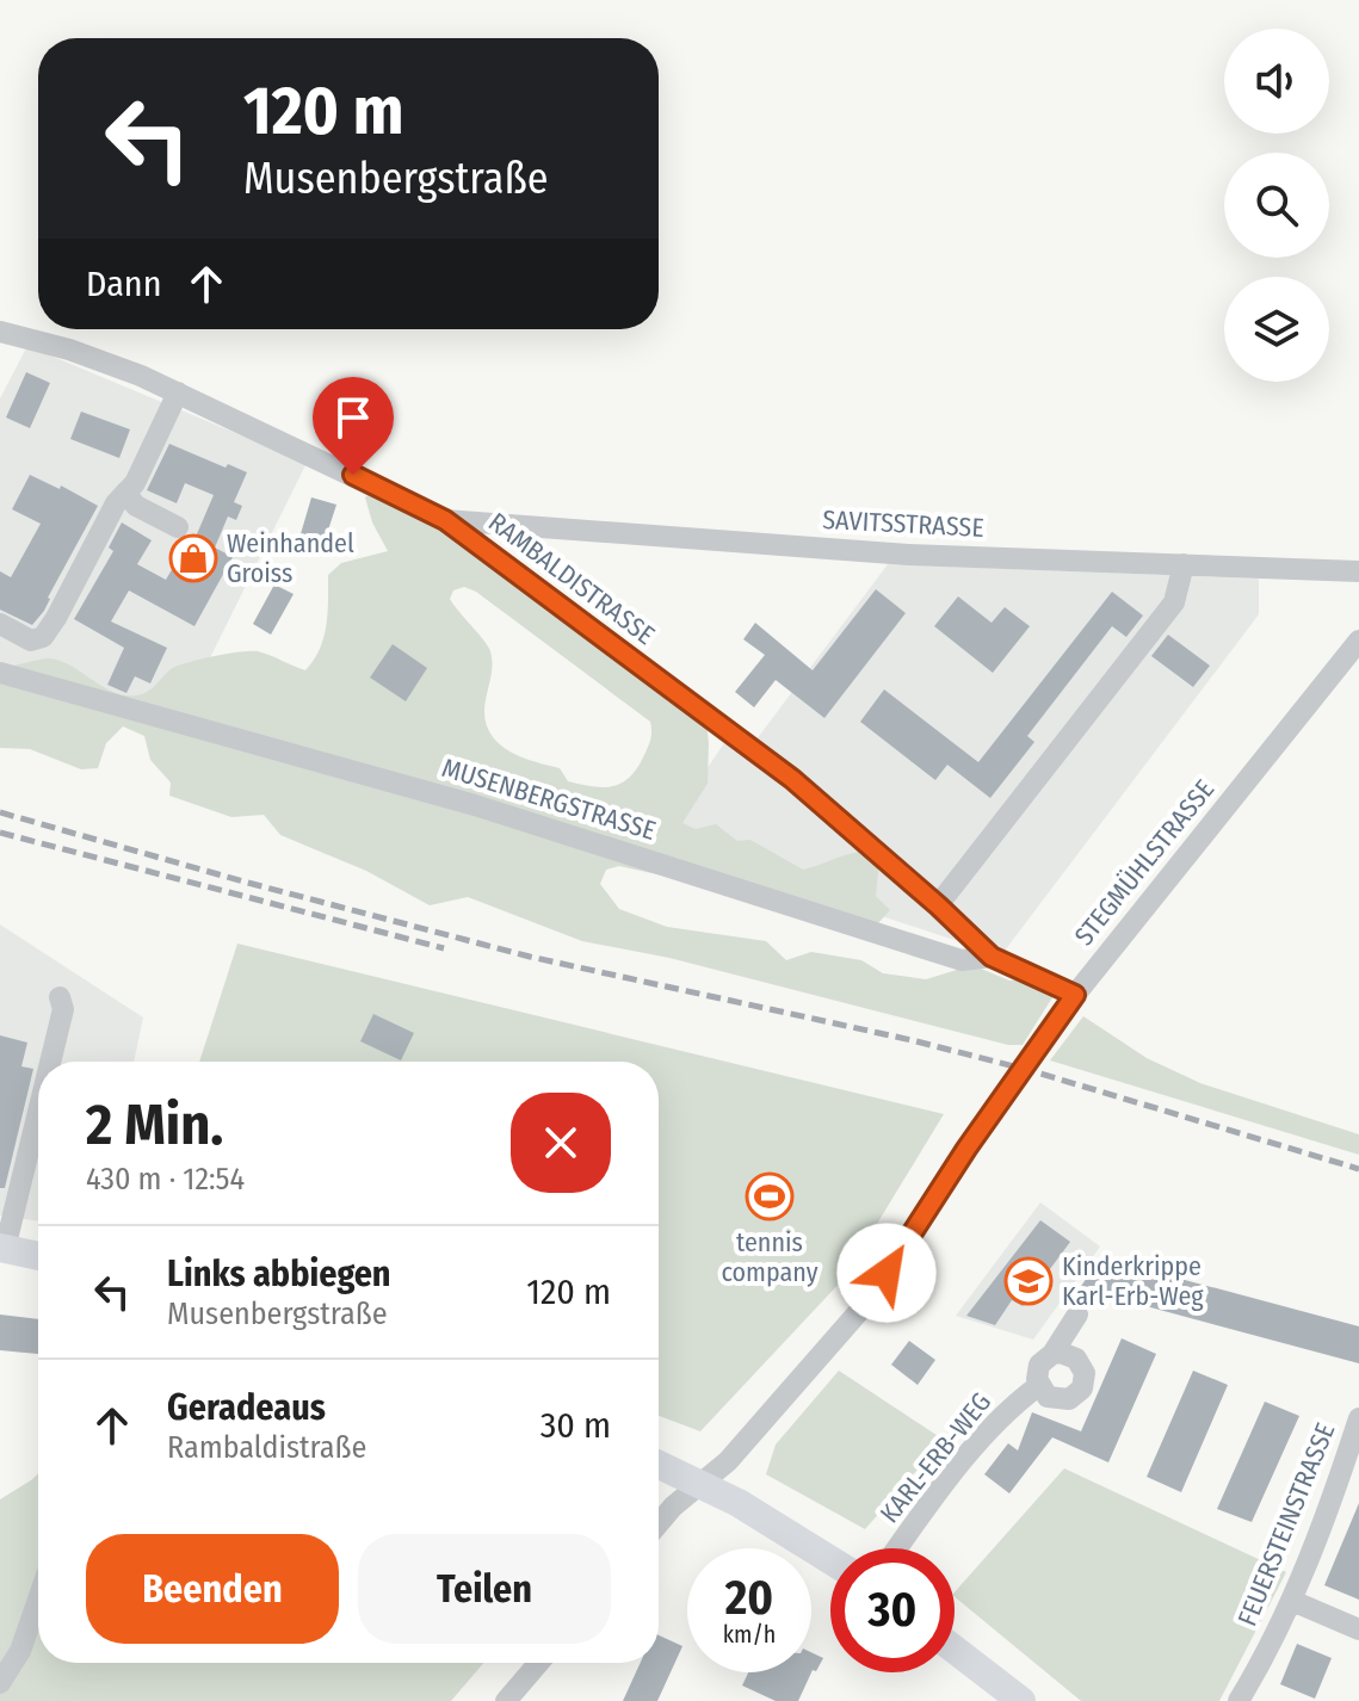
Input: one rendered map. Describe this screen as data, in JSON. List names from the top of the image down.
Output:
{
  "streets": {
    "street": [
      "SAVITSSTRASSE",
      "RAMBALDISTRASSE",
      "MUSENBERGSTRASSE",
      "STEGMÜHLSTRASSE",
      "KARL-ERB-WEG",
      "FEUERSTEINSTRASSE"
    ]
  },
  "crossings": [
    ["SAVITSSTRASSE", "RAMBALDISTRASSE"],
    ["RAMBALDISTRASSE", "MUSENBERGSTRASSE"],
    ["MUSENBERGSTRASSE", "STEGMÜHLSTRASSE"]
  ],
  "places": {
    "shop": ["Weinhandel Groiss"],
    "sports": ["tennis company"],
    "school or university": ["Kinderkrippe Karl-Erb-Weg"]
  },
  "page": {
    "turn": ["120 m", "Musenbergstraße"],
    "then": "Dann",
    "heading": ["2 Min.", "430 m · 12:54"],
    "list": [
      {
        "name": "Links abbiegen",
        "note": "Musenbergstraße",
        "value": "120 m"
      },
      {
        "name": "Geradeaus",
        "note": "Rambaldistraße",
        "value": "30 m"
      }
    ],
    "buttons": ["Beenden", "Teilen"],
    "speed": "20 km/h",
    "limit": "30"
  }
}
